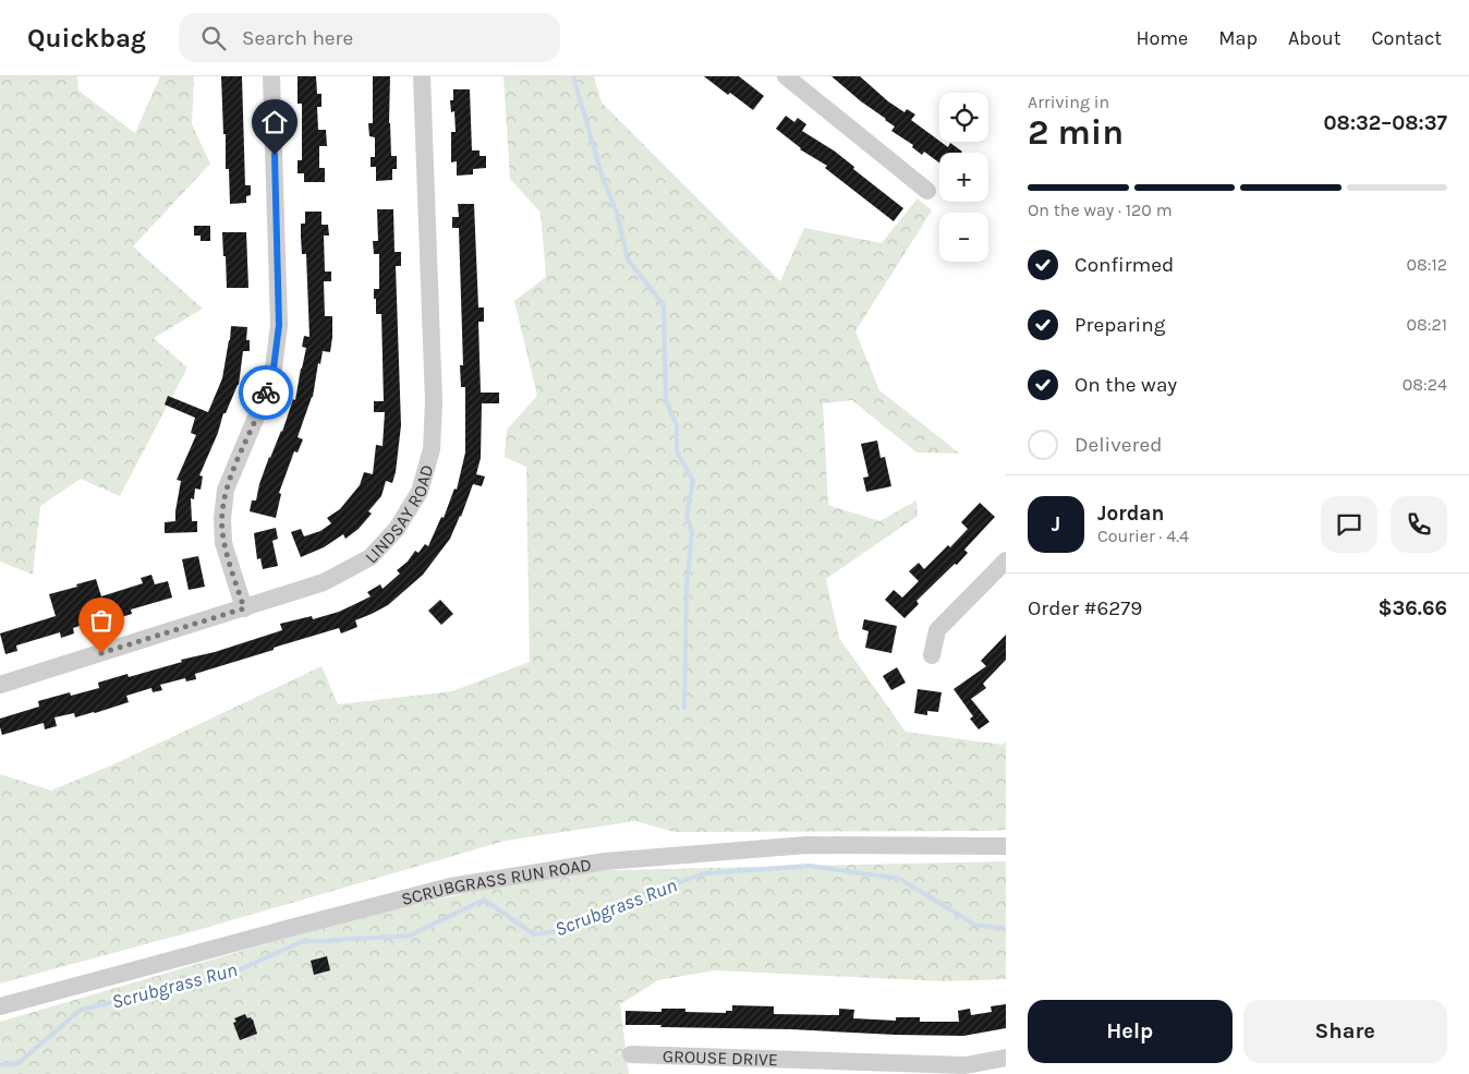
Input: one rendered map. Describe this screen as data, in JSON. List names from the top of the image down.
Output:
{
  "streets": {
    "street": ["LINDSAY ROAD", "SCRUBGRASS RUN ROAD", "GROUSE DRIVE"]
  },
  "water": ["Scrubgrass Run"],
  "page": {
    "header": "Quickbag",
    "search": "Search here",
    "nav": [
      "Home",
      "Map",
      "About",
      "Contact"
    ],
    "heading": ["2 min", "Arriving in", "08:32–08:37"],
    "panel": [
      "Jordan",
      "Courier · 4.4",
      "Order #6279",
      "$36.66"
    ],
    "map_buttons": ["+", "−"],
    "bar": "On the way · 120 m",
    "list": [
      ["Confirmed", "08:12"],
      ["Preparing", "08:21"],
      ["On the way", "08:24"],
      "Delivered"
    ],
    "round": "J",
    "buttons": ["Help", "Share"]
  }
}
